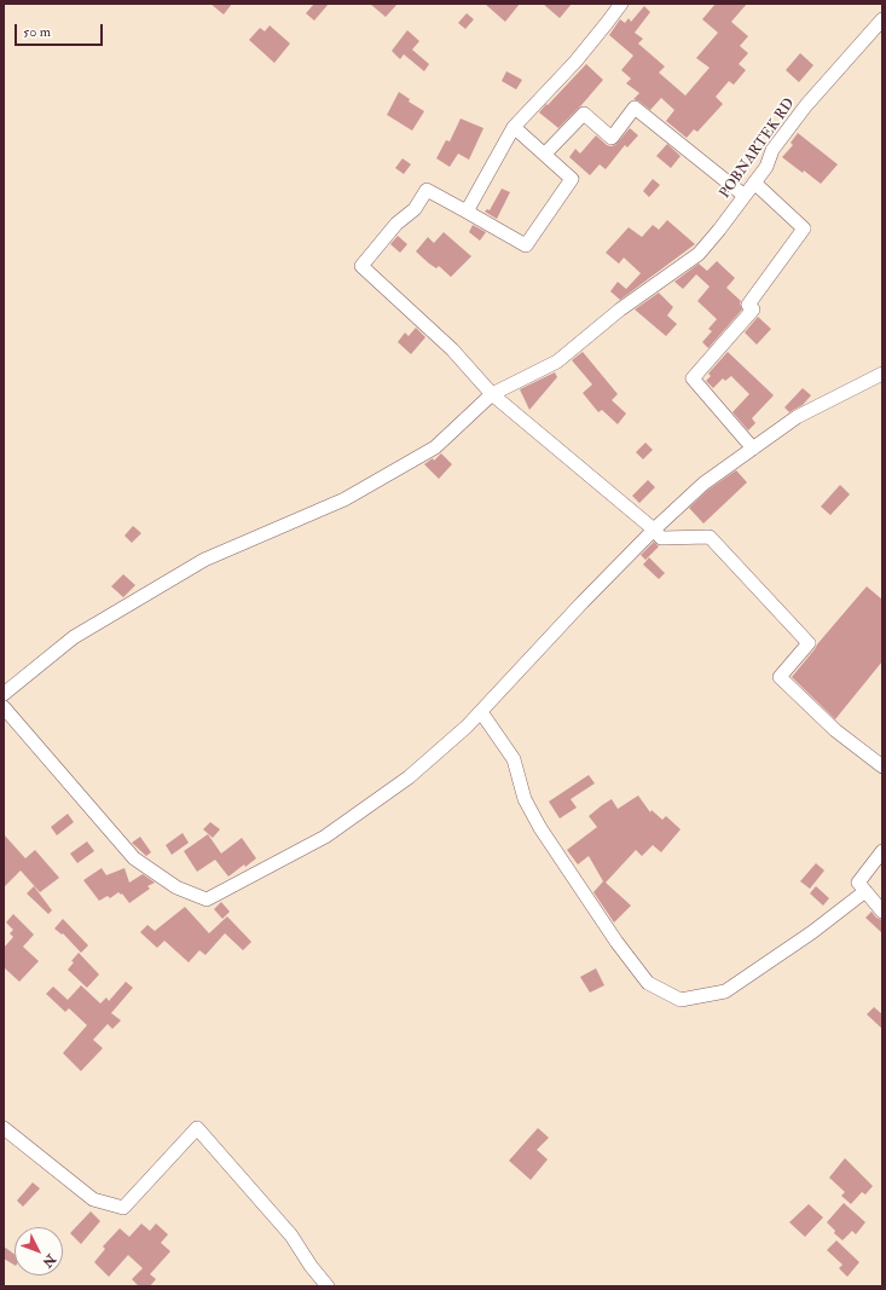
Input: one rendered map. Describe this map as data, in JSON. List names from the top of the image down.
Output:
{
  "streets": {
    "street": ["POBNARTEK RD"]
  },
  "scale_bar": "50 m",
  "north": "bottom right"
}
